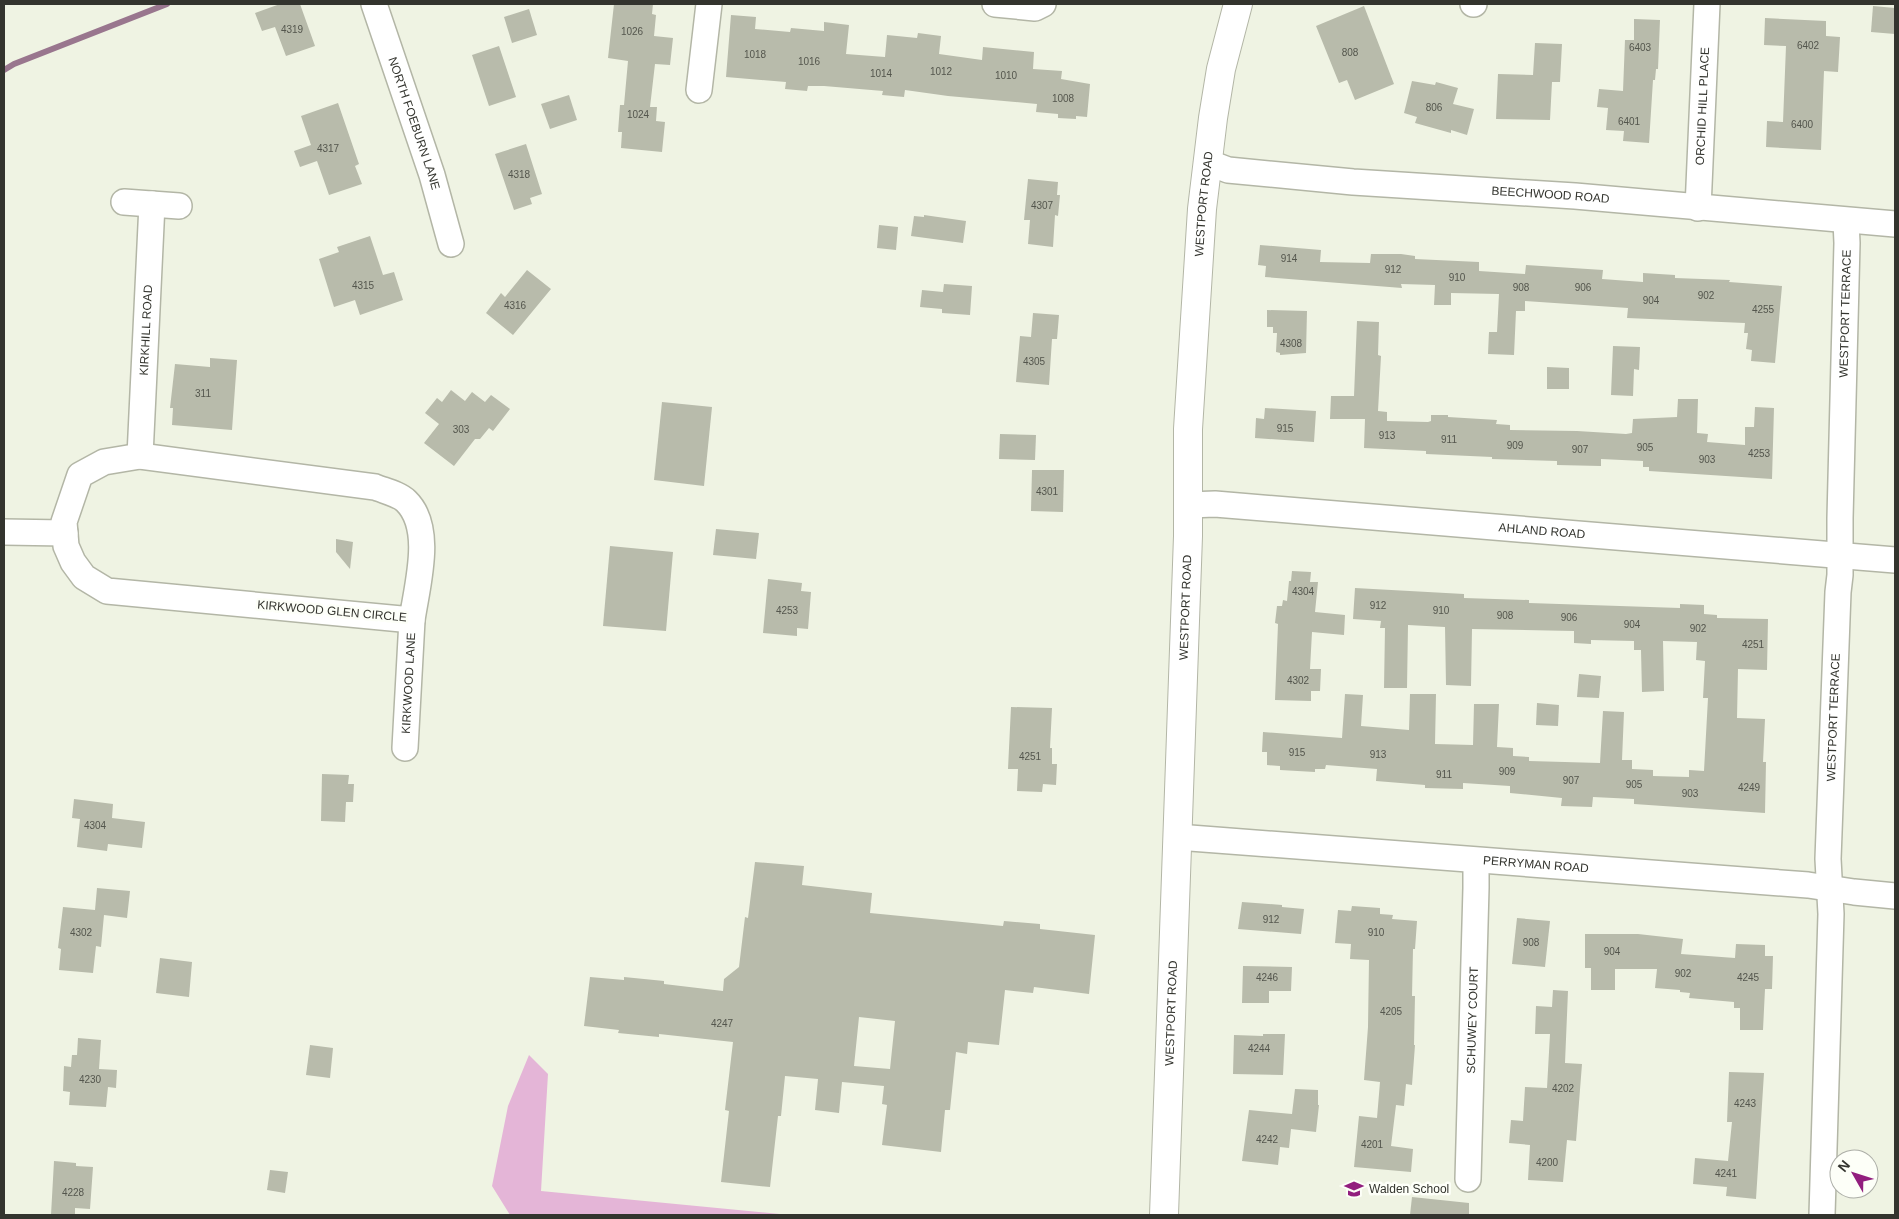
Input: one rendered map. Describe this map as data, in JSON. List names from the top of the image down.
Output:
{
  "streets": {
    "main road": ["WESTPORT ROAD"],
    "street": [
      "ORCHID HILL PLACE",
      "NORTH FOEBURN LANE",
      "BEECHWOOD ROAD",
      "WESTPORT TERRACE",
      "KIRKHILL ROAD",
      "AHLAND ROAD",
      "KIRKWOOD GLEN CIRCLE",
      "KIRKWOOD LANE",
      "PERRYMAN ROAD",
      "SCHUWEY COURT"
    ]
  },
  "crossings": [
    ["ORCHID HILL PLACE", "BEECHWOOD ROAD"],
    ["BEECHWOOD ROAD", "WESTPORT ROAD"],
    ["BEECHWOOD ROAD", "WESTPORT TERRACE"],
    ["WESTPORT ROAD", "AHLAND ROAD"],
    ["WESTPORT ROAD", "PERRYMAN ROAD"],
    ["WESTPORT TERRACE", "AHLAND ROAD"],
    ["WESTPORT TERRACE", "PERRYMAN ROAD"],
    ["KIRKHILL ROAD", "KIRKWOOD GLEN CIRCLE"],
    ["KIRKWOOD GLEN CIRCLE", "KIRKWOOD LANE"],
    ["PERRYMAN ROAD", "SCHUWEY COURT"]
  ],
  "places": {
    "school or university": ["Walden School"]
  },
  "house_numbers": [
    "4319",
    "1026",
    "6402",
    "6403",
    "808",
    "1018",
    "1016",
    "1012",
    "1014",
    "1010",
    "1008",
    "806",
    "1024",
    "6401",
    "6400",
    "4317",
    "4318",
    "4307",
    "914",
    "912",
    "910",
    "4315",
    "908",
    "906",
    "902",
    "904",
    "4316",
    "4255",
    "4308",
    "4305",
    "311",
    "915",
    "303",
    "913",
    "911",
    "909",
    "905",
    "907",
    "4253",
    "903",
    "4301",
    "4304",
    "912",
    "4253",
    "910",
    "908",
    "906",
    "904",
    "902",
    "4251",
    "4302",
    "915",
    "913",
    "4251",
    "909",
    "911",
    "907",
    "905",
    "4249",
    "903",
    "4304",
    "912",
    "4302",
    "910",
    "908",
    "904",
    "902",
    "4246",
    "4245",
    "4205",
    "4247",
    "4244",
    "4230",
    "4202",
    "4243",
    "4242",
    "4201",
    "4200",
    "4241",
    "4228"
  ],
  "north": "top left"
}
